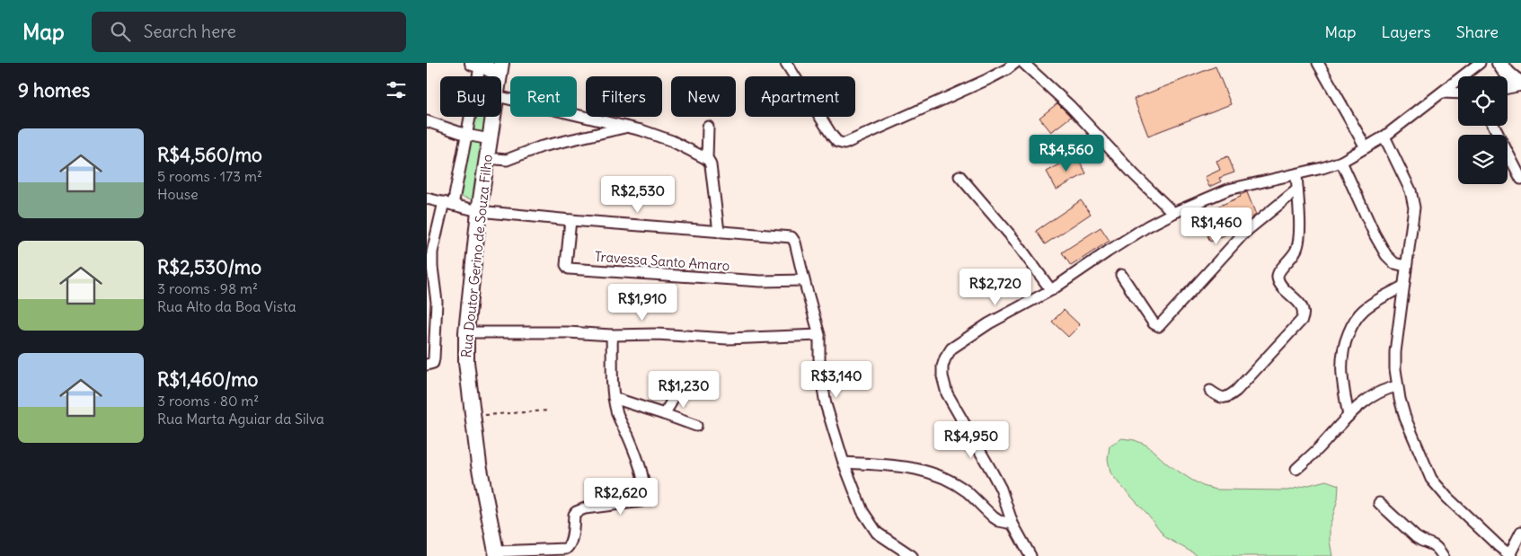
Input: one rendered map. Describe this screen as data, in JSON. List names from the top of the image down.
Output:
{
  "streets": {
    "main road": ["Rua Doutor Gerino de Souza Filho"],
    "street": ["Travessa Santo Amaro"]
  },
  "page": {
    "header": "Map",
    "search": "Search here",
    "nav": ["Map", "Layers", "Share"],
    "heading": "9 homes",
    "chip": [
      "Buy",
      "Rent",
      "Filters",
      "New",
      "Apartment"
    ],
    "list": [
      {
        "name": "R$4,560/mo",
        "note": "5 rooms · 173 m² · House"
      },
      {
        "name": "R$2,530/mo",
        "note": "3 rooms · 98 m² · Rua Alto da Boa Vista"
      },
      {
        "name": "R$1,460/mo",
        "note": "3 rooms · 80 m² · Rua Marta Aguiar da Silva"
      }
    ],
    "price": [
      "R$4,560",
      "R$2,530",
      "R$1,460",
      "R$2,720",
      "R$1,910",
      "R$3,140",
      "R$1,230",
      "R$4,950",
      "R$2,620"
    ]
  }
}
